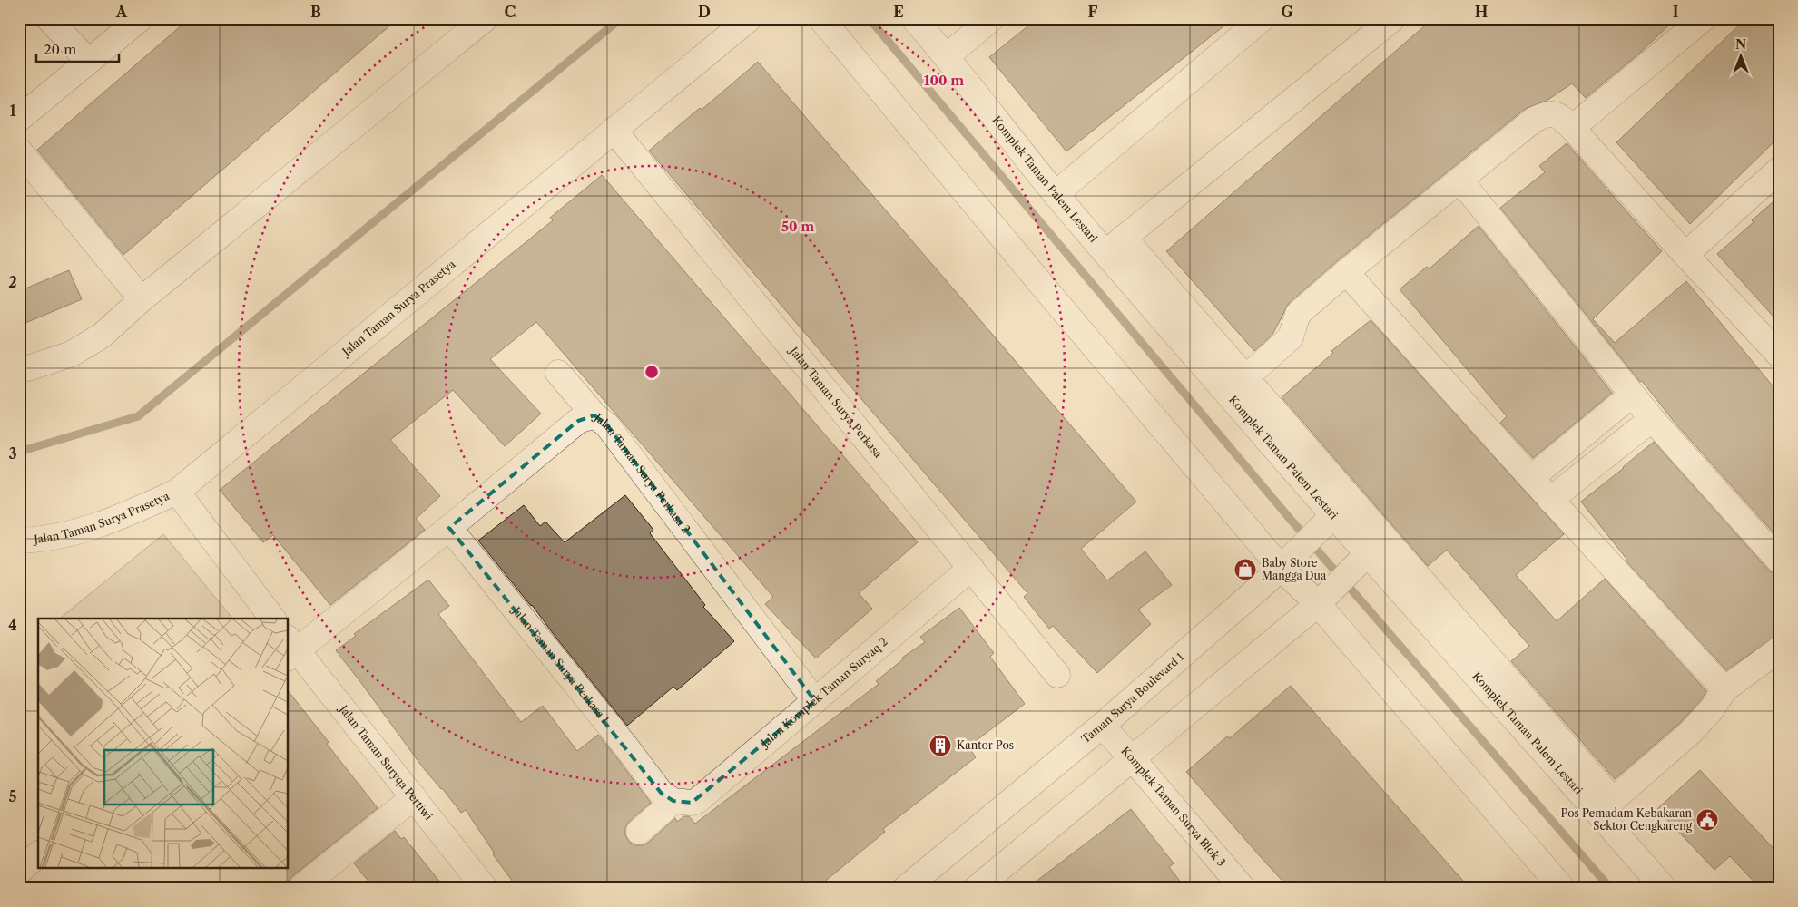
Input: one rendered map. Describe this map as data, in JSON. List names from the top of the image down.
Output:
{
  "streets": {
    "street": [
      "Komplek Taman Palem Lestari",
      "Jalan Taman Surya Prasetya",
      "Jalan Taman Surya Perkasa",
      "Jalan Taman Surya Perkasa 2",
      "Jalan Taman Surya Perkasa 1",
      "Jalan Komplek Taman Suryaq 2",
      "Taman Surya Boulevard 1",
      "Jalan Taman Suryqa Pertiwi",
      "Komplek Taman Surya Blok 3"
    ]
  },
  "crossings": [
    ["Komplek Taman Palem Lestari", "Taman Surya Boulevard 1"],
    ["Jalan Taman Surya Prasetya", "Jalan Taman Surya Perkasa"],
    ["Jalan Taman Surya Perkasa", "Jalan Komplek Taman Suryaq 2"],
    ["Jalan Taman Surya Perkasa 2", "Jalan Taman Surya Perkasa 1"],
    ["Jalan Taman Surya Perkasa 2", "Jalan Komplek Taman Suryaq 2"],
    ["Jalan Taman Surya Perkasa 2", "Jalan Taman Suryqa Pertiwi"],
    ["Jalan Taman Surya Perkasa 1", "Jalan Komplek Taman Suryaq 2"],
    ["Taman Surya Boulevard 1", "Komplek Taman Surya Blok 3"]
  ],
  "places": {
    "shop": ["Baby Store Mangga Dua"],
    "building": ["Kantor Pos"],
    "public building": ["Pos Pemadam Kebakaran Sektor Cengkareng"]
  },
  "scale_bar": "20 m",
  "north": "top",
  "grid": {
    "columns": [
      "A",
      "B",
      "C",
      "D",
      "E",
      "F",
      "G",
      "H",
      "I"
    ],
    "rows": [
      "1",
      "2",
      "3",
      "4",
      "5"
    ]
  },
  "rings": ["100 m", "50 m"]
}
